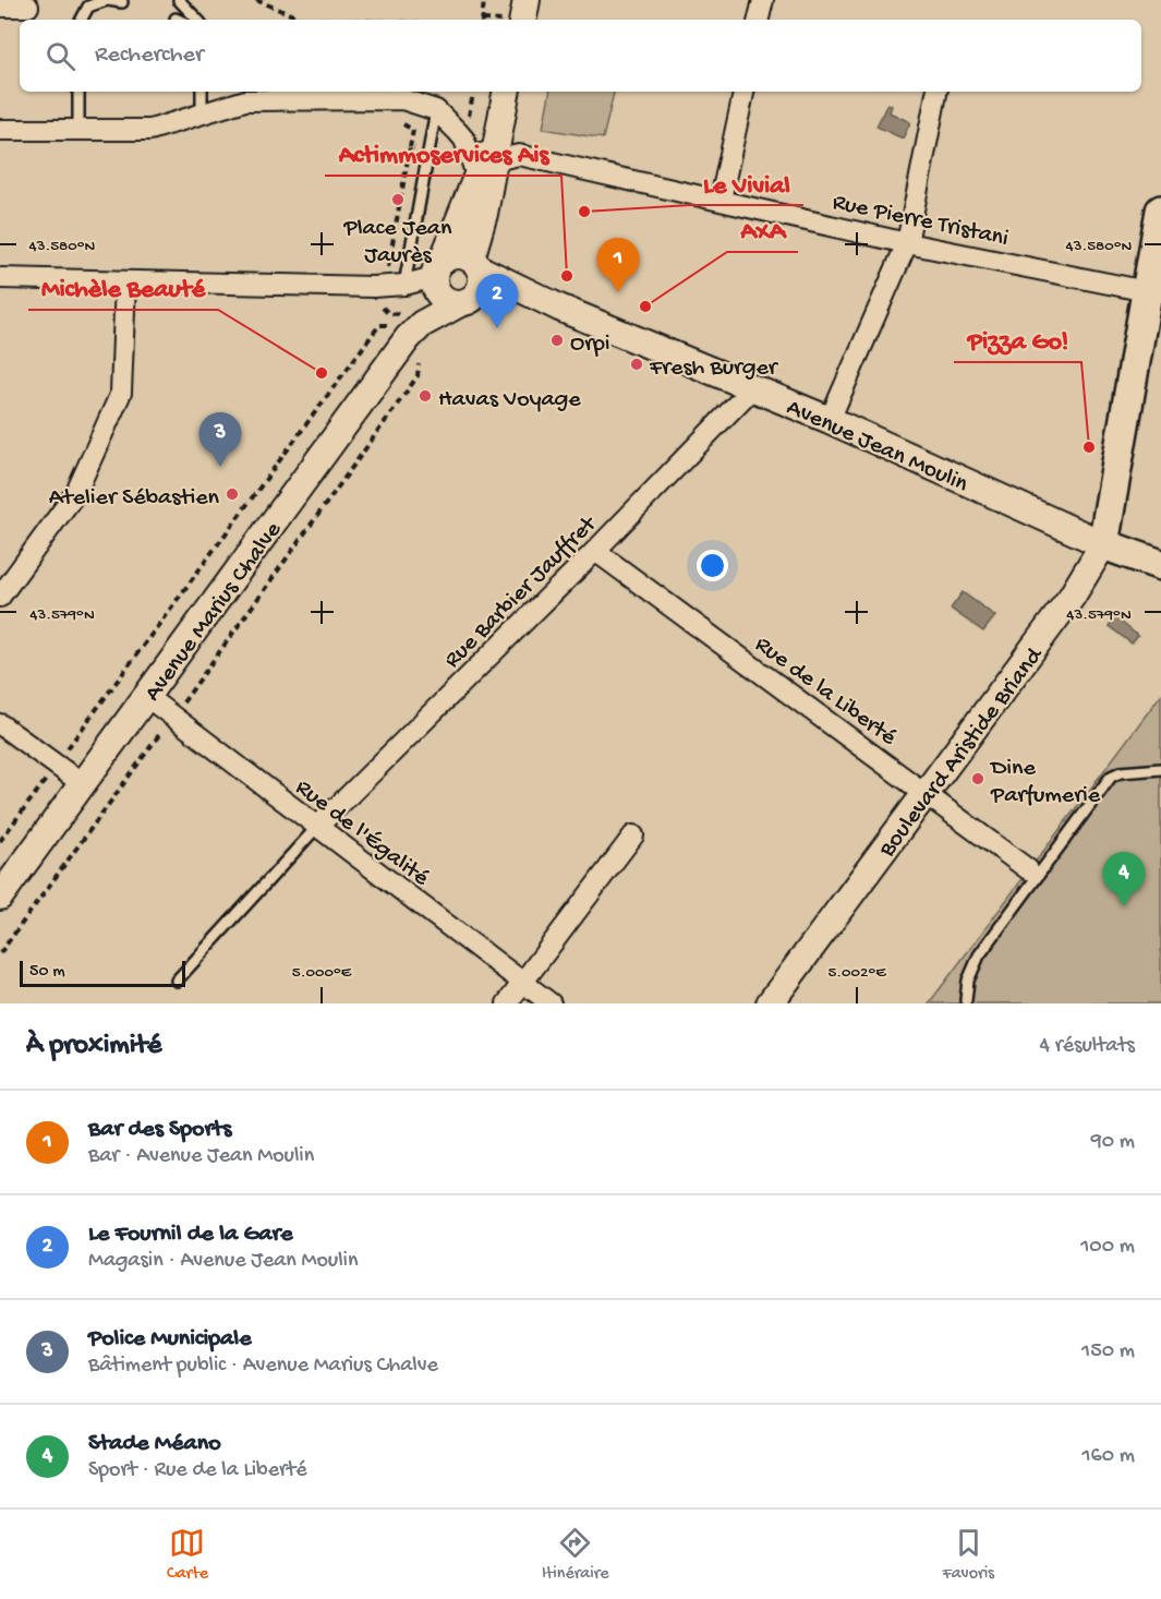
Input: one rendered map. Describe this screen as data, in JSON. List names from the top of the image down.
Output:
{
  "streets": {
    "main road": ["Avenue Jean Moulin", "Avenue Marius Chalve", "Boulevard Aristide Briand"],
    "street": [
      "Rue Pierre Tristani",
      "Rue Barbier Jauffret",
      "Rue de la Liberté",
      "Rue de l'Égalité"
    ]
  },
  "crossings": [
    ["Rue Pierre Tristani", "Boulevard Aristide Briand"],
    ["Avenue Jean Moulin", "Rue Barbier Jauffret"],
    ["Avenue Jean Moulin", "Avenue Marius Chalve"],
    ["Avenue Jean Moulin", "Boulevard Aristide Briand"],
    ["Rue Barbier Jauffret", "Rue de la Liberté"],
    ["Rue Barbier Jauffret", "Rue de l'Égalité"],
    ["Avenue Marius Chalve", "Rue de l'Égalité"],
    ["Rue de la Liberté", "Boulevard Aristide Briand"]
  ],
  "places": [
    "Place Jean Jaurès",
    "Le Vivial",
    "Actimmoservices Ais",
    "AXA",
    "Orpi",
    "Fresh Burger",
    "Michèle Beauté",
    "Havas Voyage",
    "Pizza Go!",
    "Atelier Sébastien",
    "Dine Parfumerie"
  ],
  "scale_bar": "50 m",
  "page": {
    "search": "Rechercher",
    "pins": [
      "1",
      "2",
      "3",
      "4"
    ],
    "scale": "50 m",
    "heading": ["À proximité", "4 résultats"],
    "list": [
      {
        "mark": "1",
        "name": "Bar des Sports",
        "note": "Bar · Avenue Jean Moulin",
        "value": "90 m"
      },
      {
        "mark": "2",
        "name": "Le Fournil de la Gare",
        "note": "Magasin · Avenue Jean Moulin",
        "value": "100 m"
      },
      {
        "mark": "3",
        "name": "Police Municipale",
        "note": "Bâtiment public · Avenue Marius Chalve",
        "value": "150 m"
      },
      {
        "mark": "4",
        "name": "Stade Méano",
        "note": "Sport · Rue de la Liberté",
        "value": "160 m"
      }
    ],
    "nav": ["Carte", "Itinéraire", "Favoris"]
  },
  "coordinates": [
    "43.580°N",
    "43.579°N",
    "5.000°E",
    "5.002°E"
  ]
}
